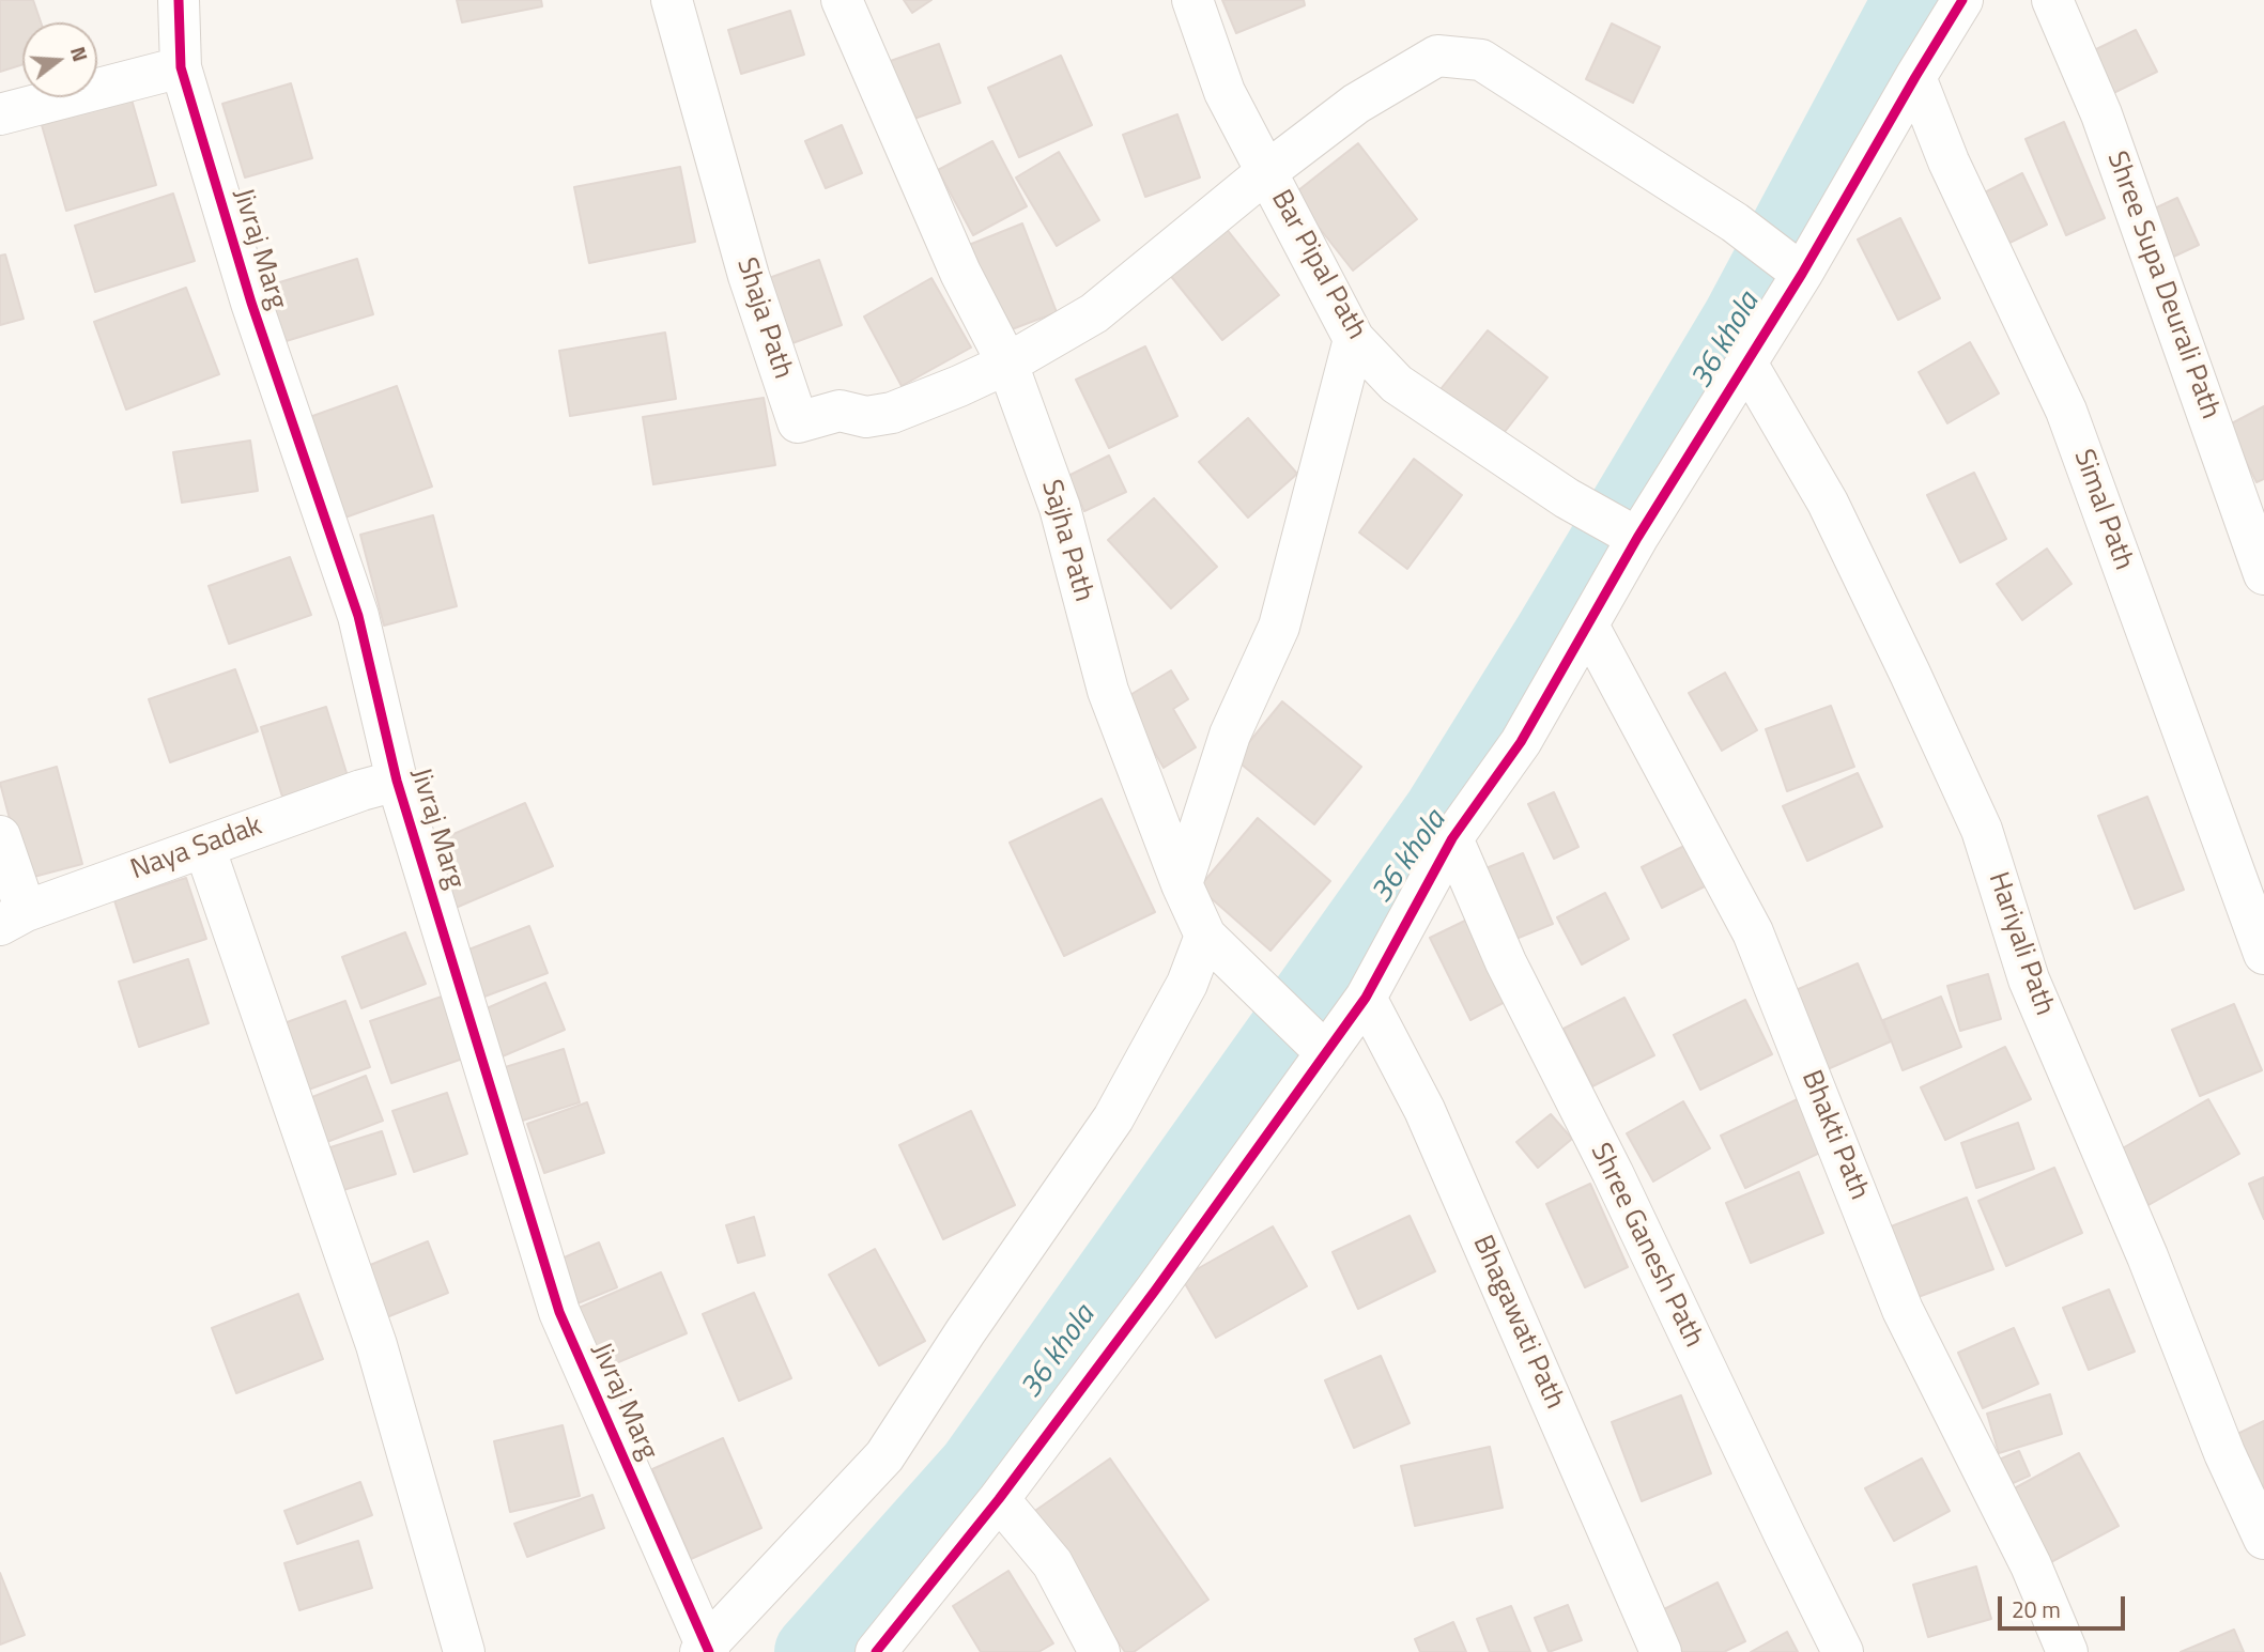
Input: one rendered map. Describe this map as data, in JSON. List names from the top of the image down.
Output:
{
  "streets": {
    "street": [
      "Jivraj Marg",
      "Bar Pipal Path",
      "Shree Supa Deurali Path",
      "Shaja Path",
      "Simal Path",
      "Sajha Path",
      "Naya Sadak",
      "Hariyali Path",
      "Bhakti Path",
      "Shree Ganesh Path",
      "Bhagawati Path"
    ]
  },
  "crossings": [
    ["Jivraj Marg", "Naya Sadak"],
    ["Shaja Path", "Sajha Path"]
  ],
  "water": ["36 khola"],
  "scale_bar": "20 m",
  "north": "right"
}
